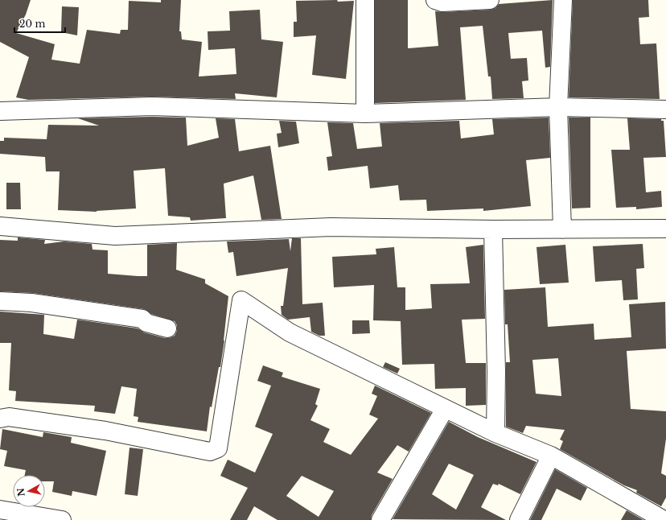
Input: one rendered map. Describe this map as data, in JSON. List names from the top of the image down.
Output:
{
  "scale_bar": "20 m",
  "north": "left"
}
